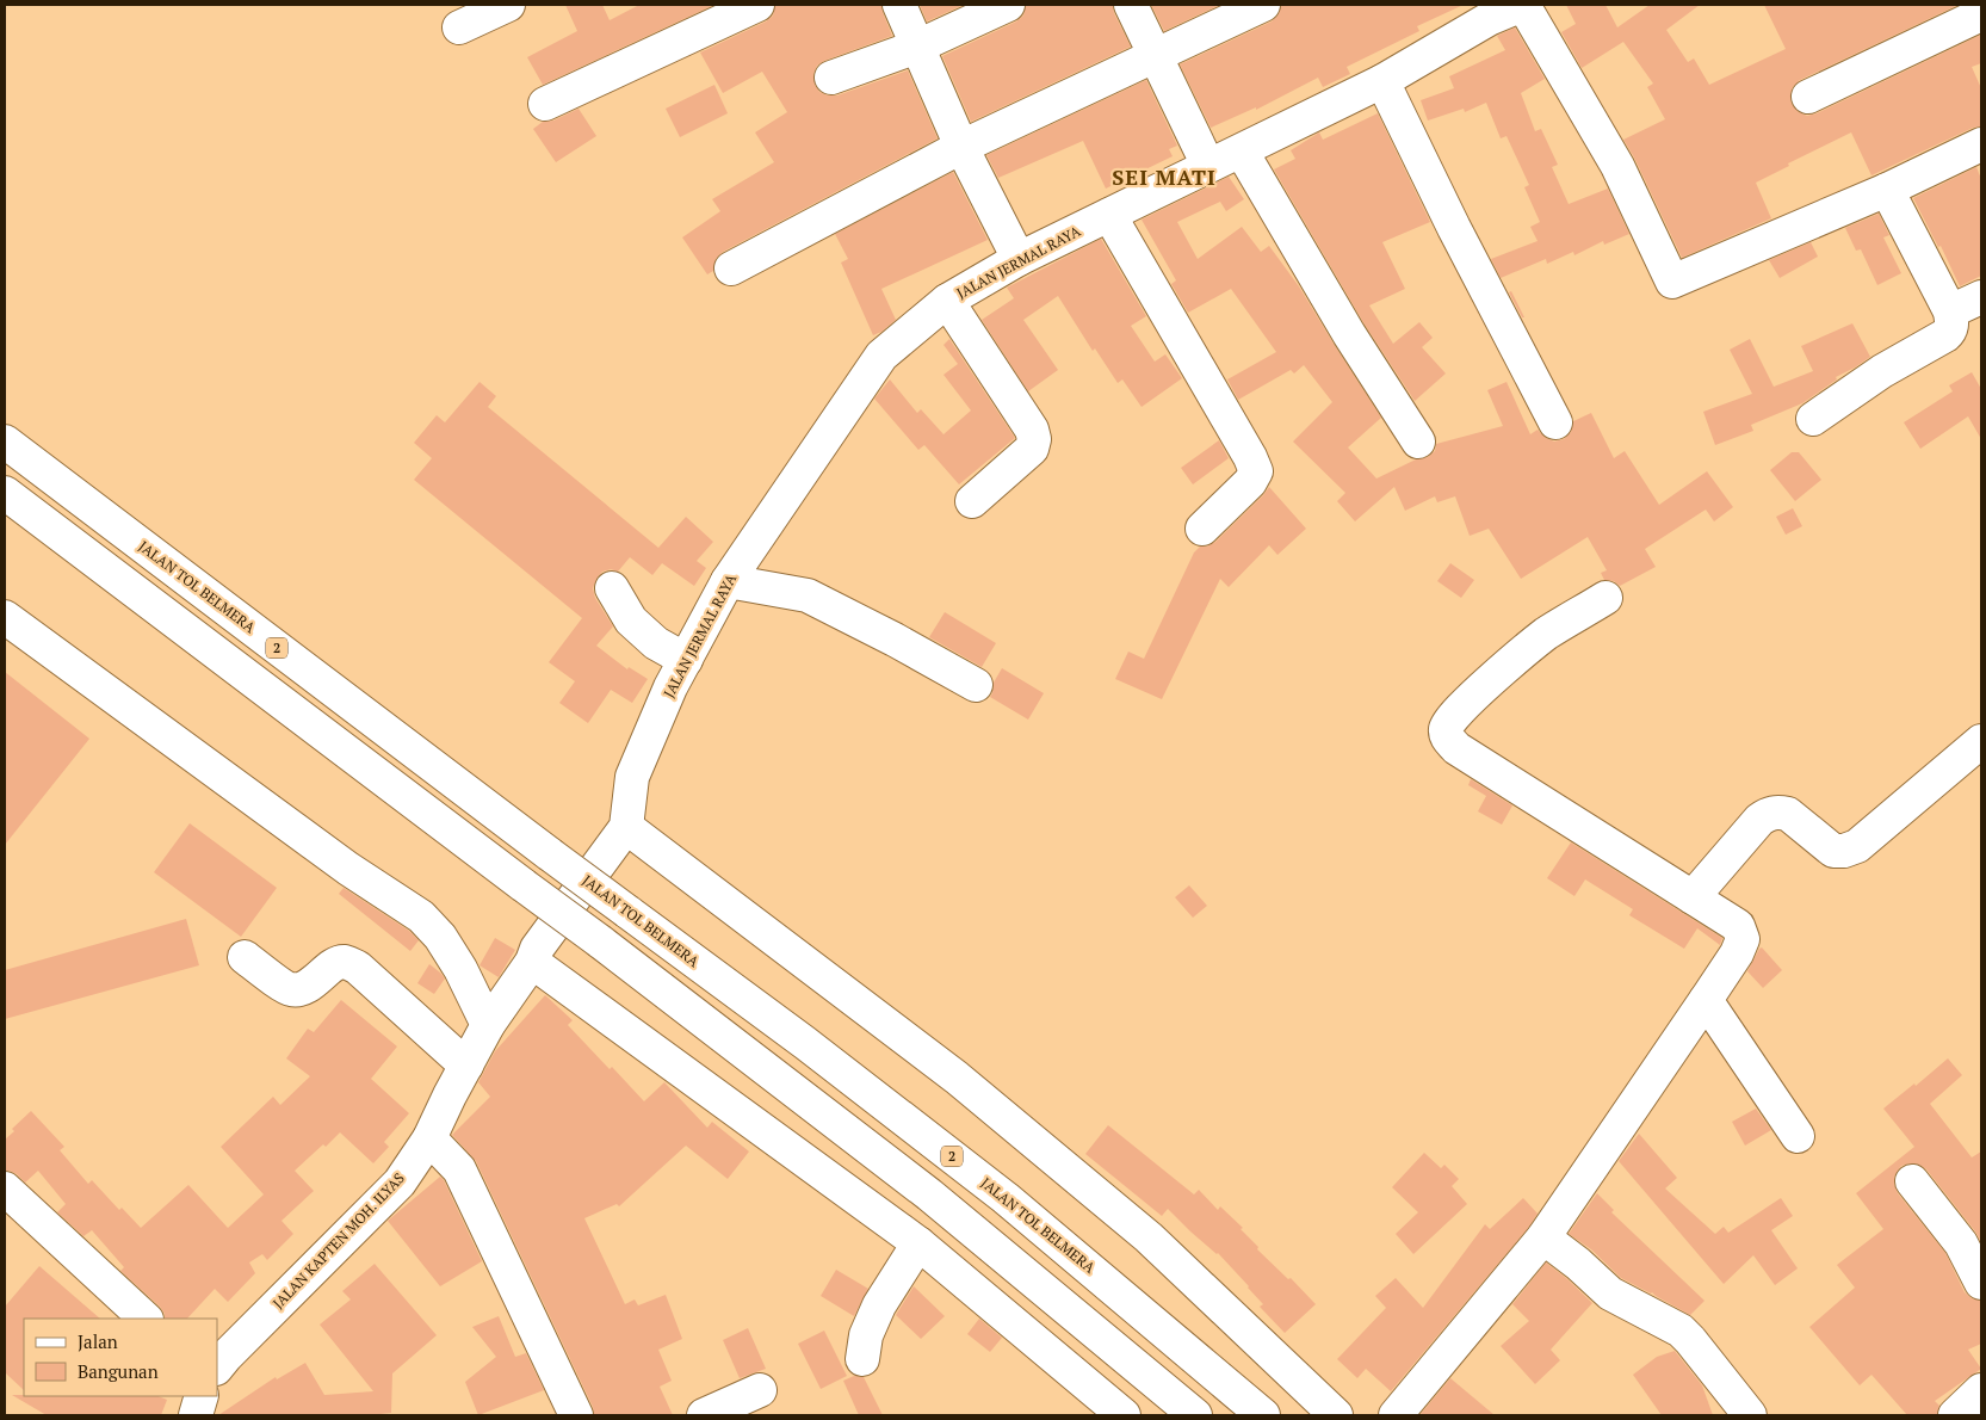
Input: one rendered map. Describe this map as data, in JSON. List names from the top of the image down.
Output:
{
  "streets": {
    "main road": [
      "JALAN JERMAL RAYA",
      "JALAN TOL BELMERA",
      "2",
      "JALAN KAPTEN MOH. ILYAS"
    ]
  },
  "crossings": [
    ["JALAN JERMAL RAYA", "JALAN KAPTEN MOH. ILYAS"]
  ],
  "districts": ["SEI MATI"],
  "legend": ["Jalan", "Bangunan"]
}
